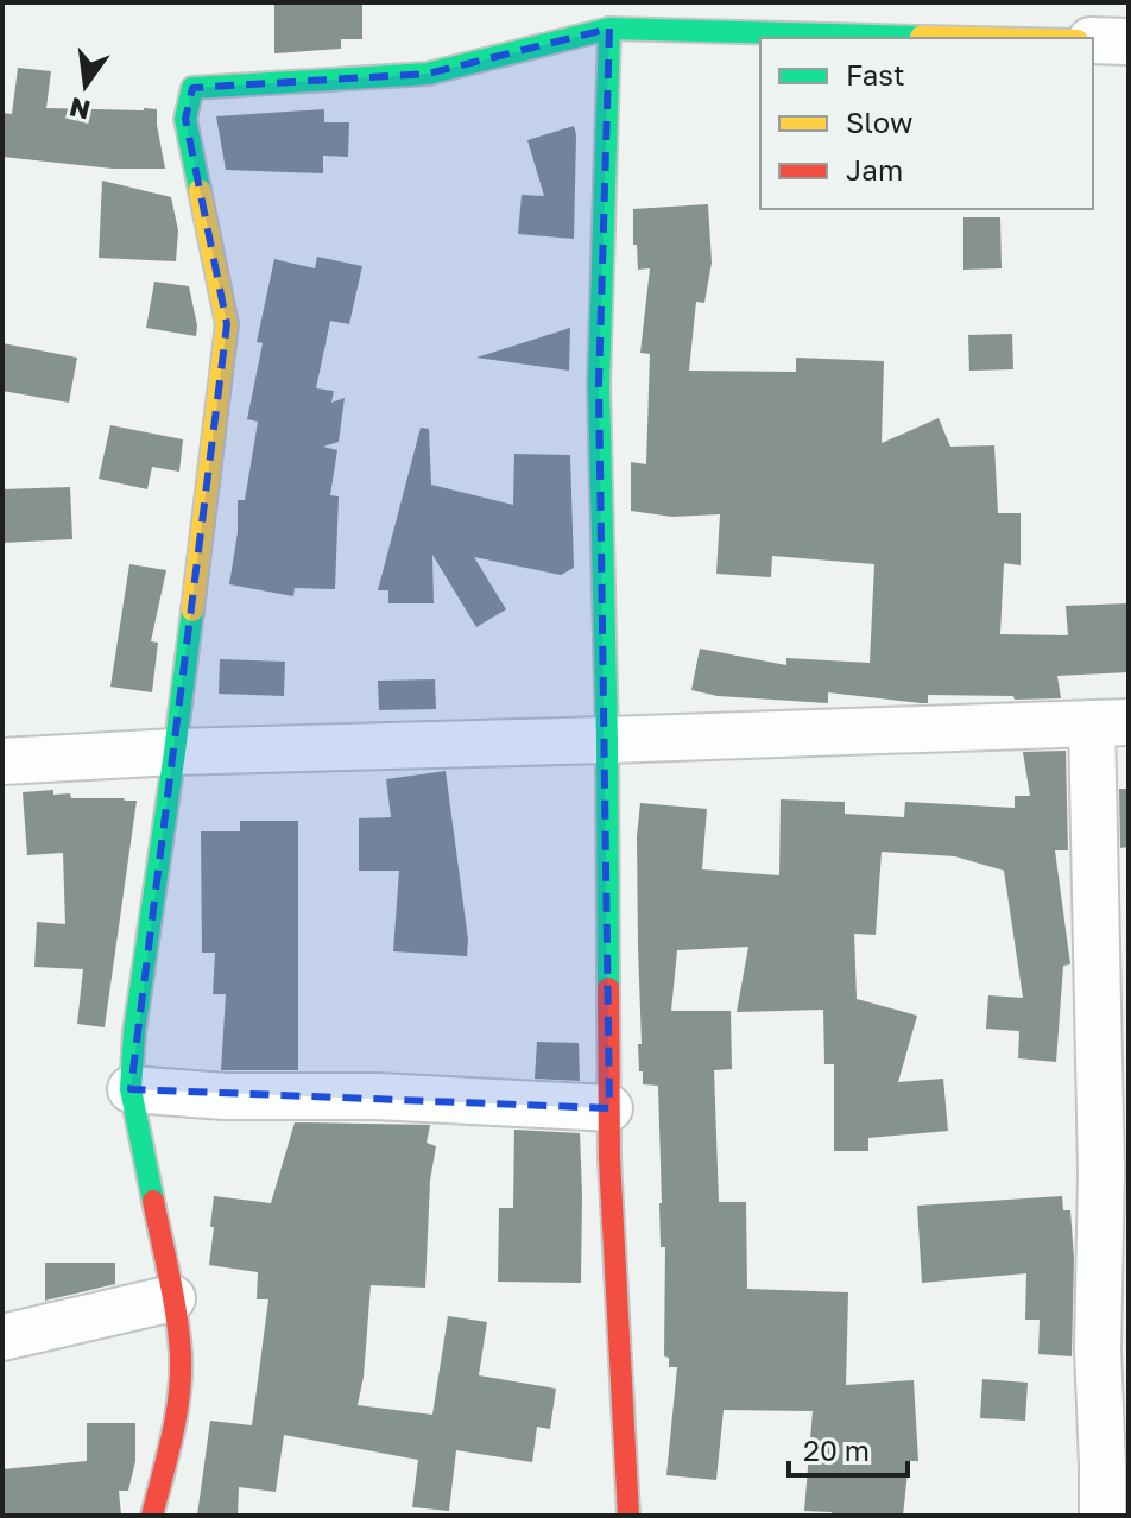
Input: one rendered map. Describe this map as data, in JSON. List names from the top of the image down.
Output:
{
  "legend": ["Fast", "Slow", "Jam"],
  "scale_bar": "20 m",
  "north": "bottom"
}
